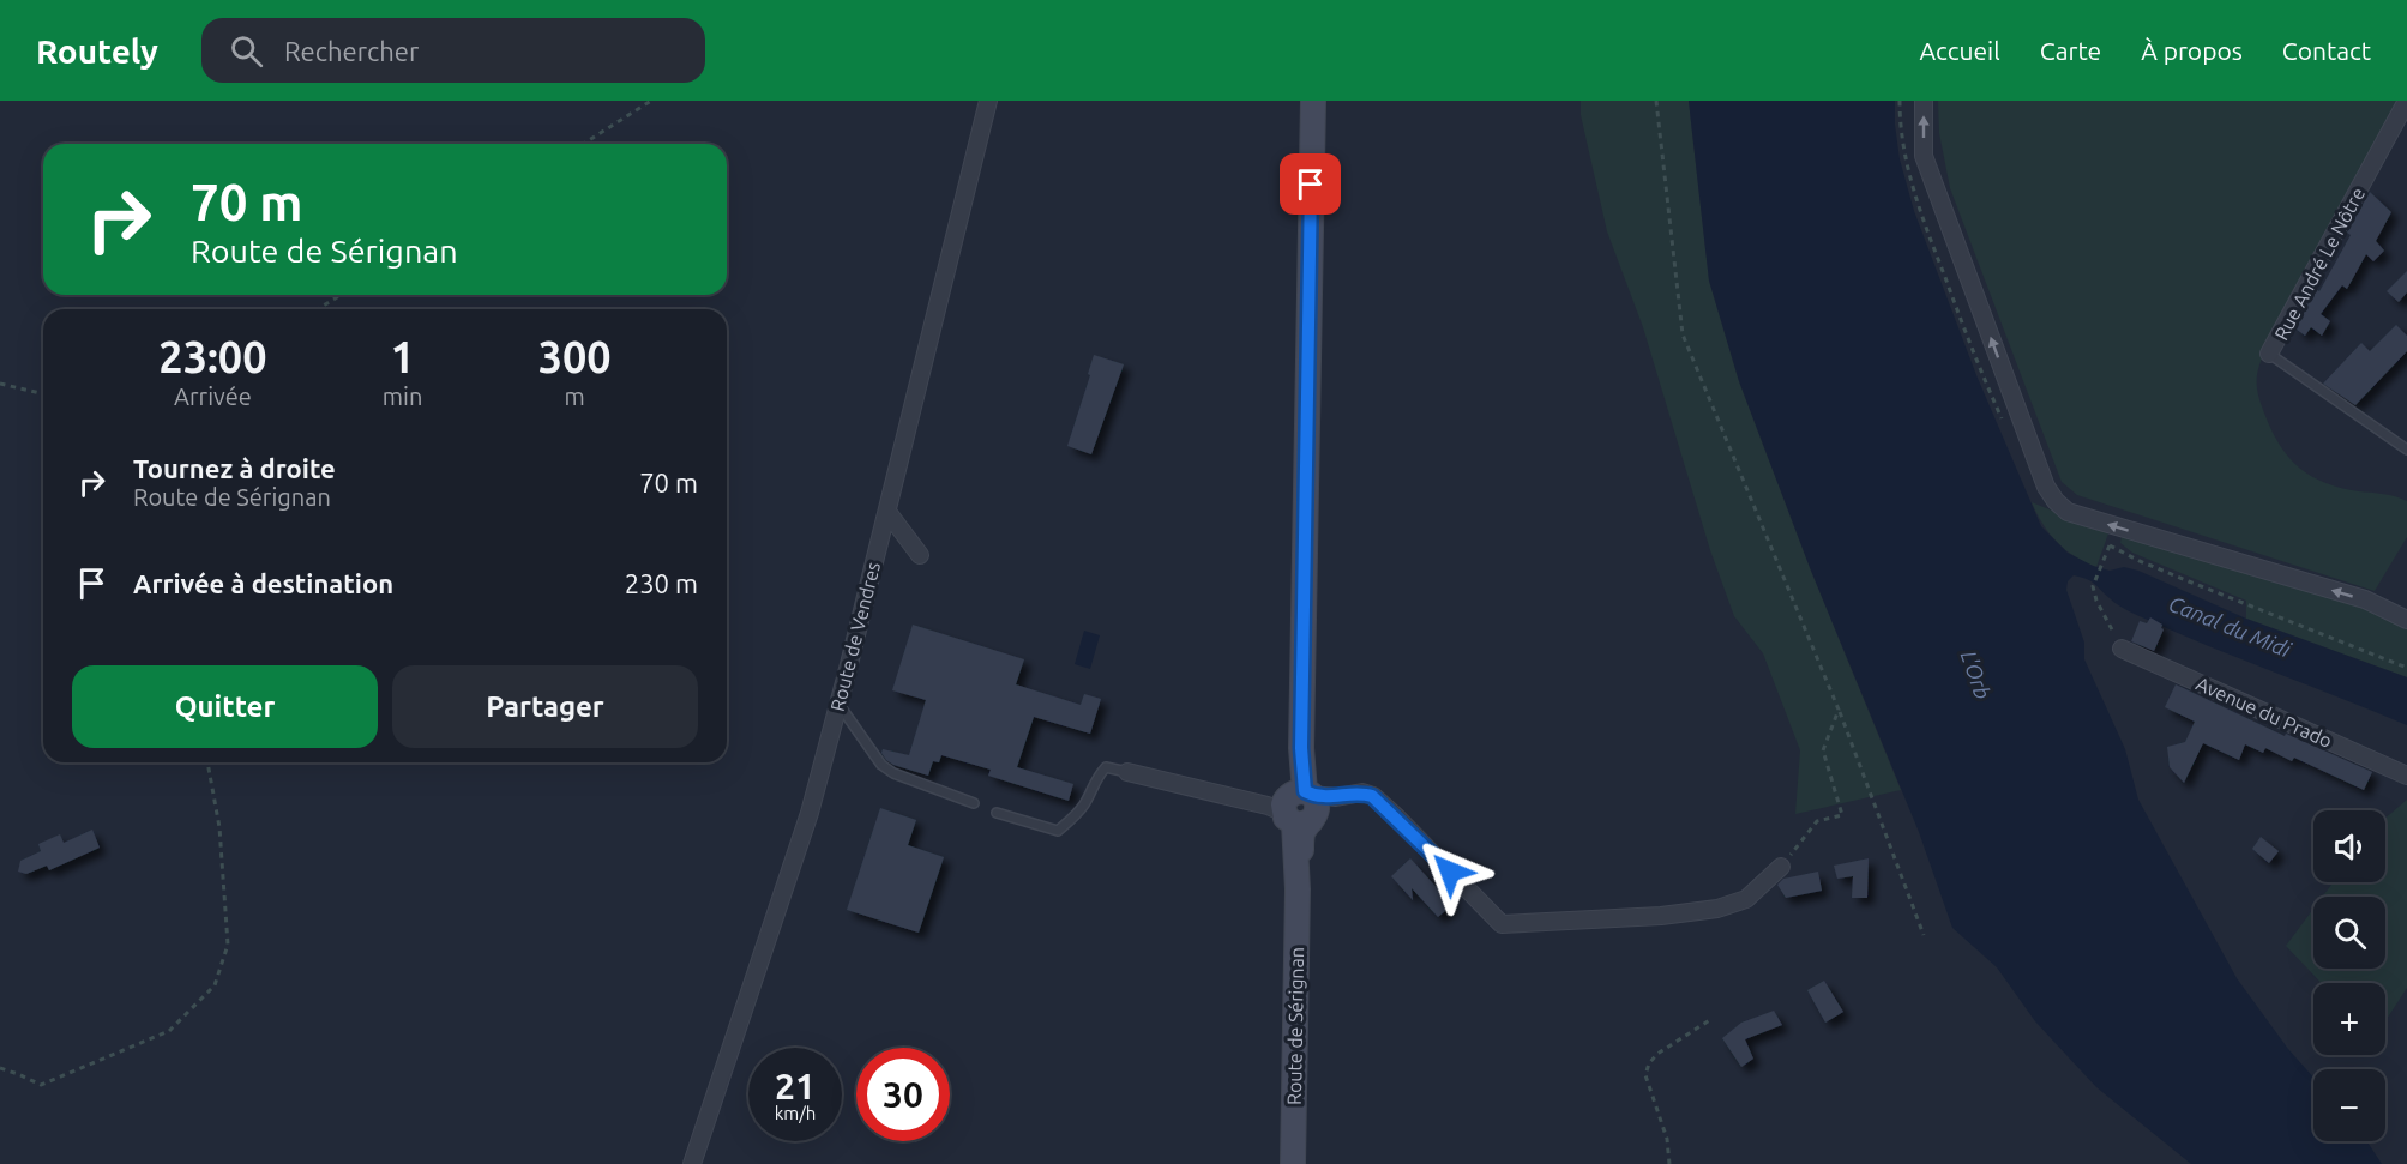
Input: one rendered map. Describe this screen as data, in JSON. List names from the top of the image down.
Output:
{
  "streets": {
    "main road": ["Route de Sérignan"],
    "street": ["Rue André Le Nôtre", "Route de Vendres", "Avenue du Prado"]
  },
  "water": ["Canal du Midi", "L'Orb"],
  "page": {
    "header": "Routely",
    "search": "Rechercher",
    "nav": [
      "Accueil",
      "Carte",
      "À propos",
      "Contact"
    ],
    "turn": ["70 m", "Route de Sérignan"],
    "eta": [
      "23:00",
      "Arrivée",
      "1",
      "min",
      "300",
      "m"
    ],
    "list": [
      {
        "name": "Tournez à droite",
        "note": "Route de Sérignan",
        "value": "70 m"
      },
      {
        "name": "Arrivée à destination",
        "value": "230 m"
      }
    ],
    "buttons": ["Quitter", "Partager"],
    "map_buttons": ["+", "−"],
    "speed": "21 km/h",
    "limit": "30"
  }
}
